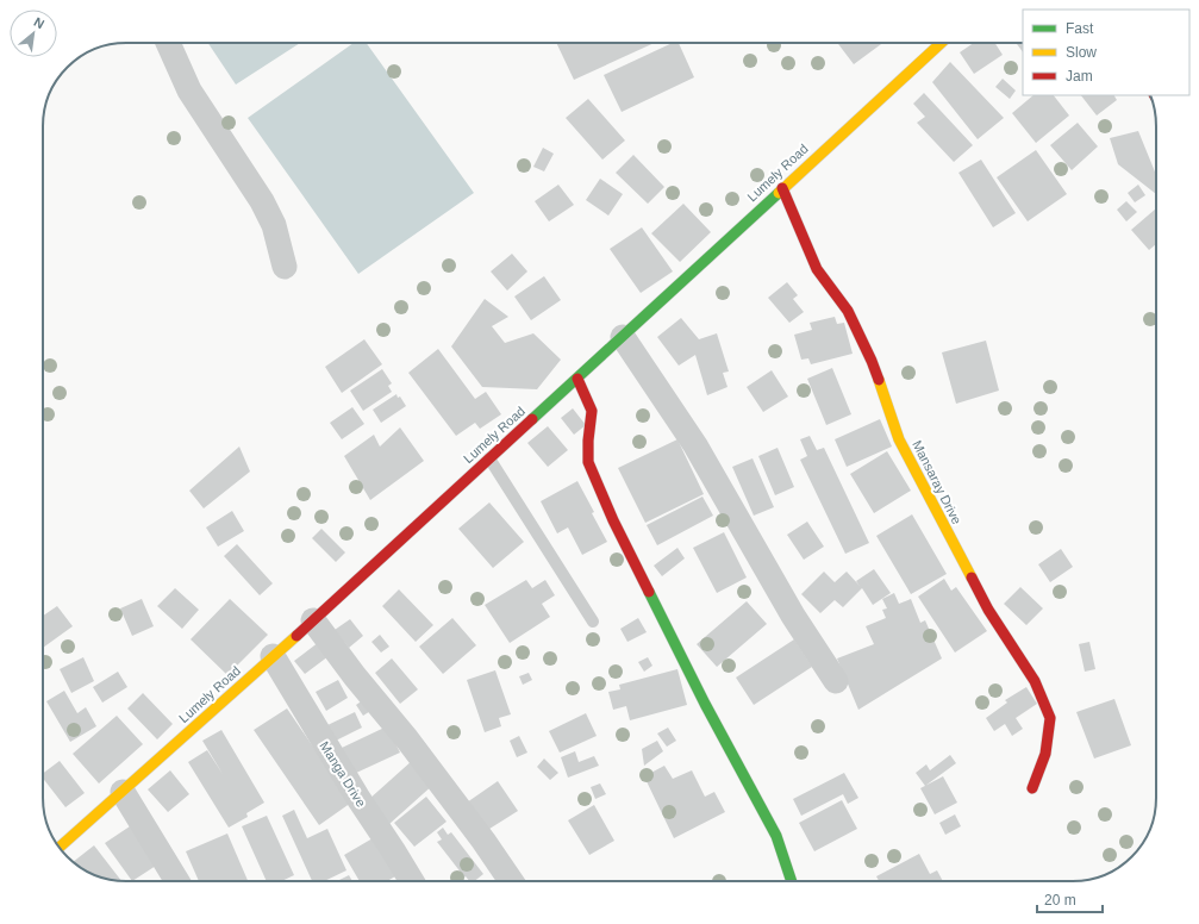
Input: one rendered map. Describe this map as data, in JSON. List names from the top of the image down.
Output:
{
  "streets": {
    "street": ["Lumely Road", "Mansaray Drive", "Manga Drive"]
  },
  "crossings": [
    ["Lumely Road", "Mansaray Drive"],
    ["Lumely Road", "Manga Drive"]
  ],
  "legend": ["Fast", "Slow", "Jam"],
  "scale_bar": "20 m",
  "north": "top right"
}
